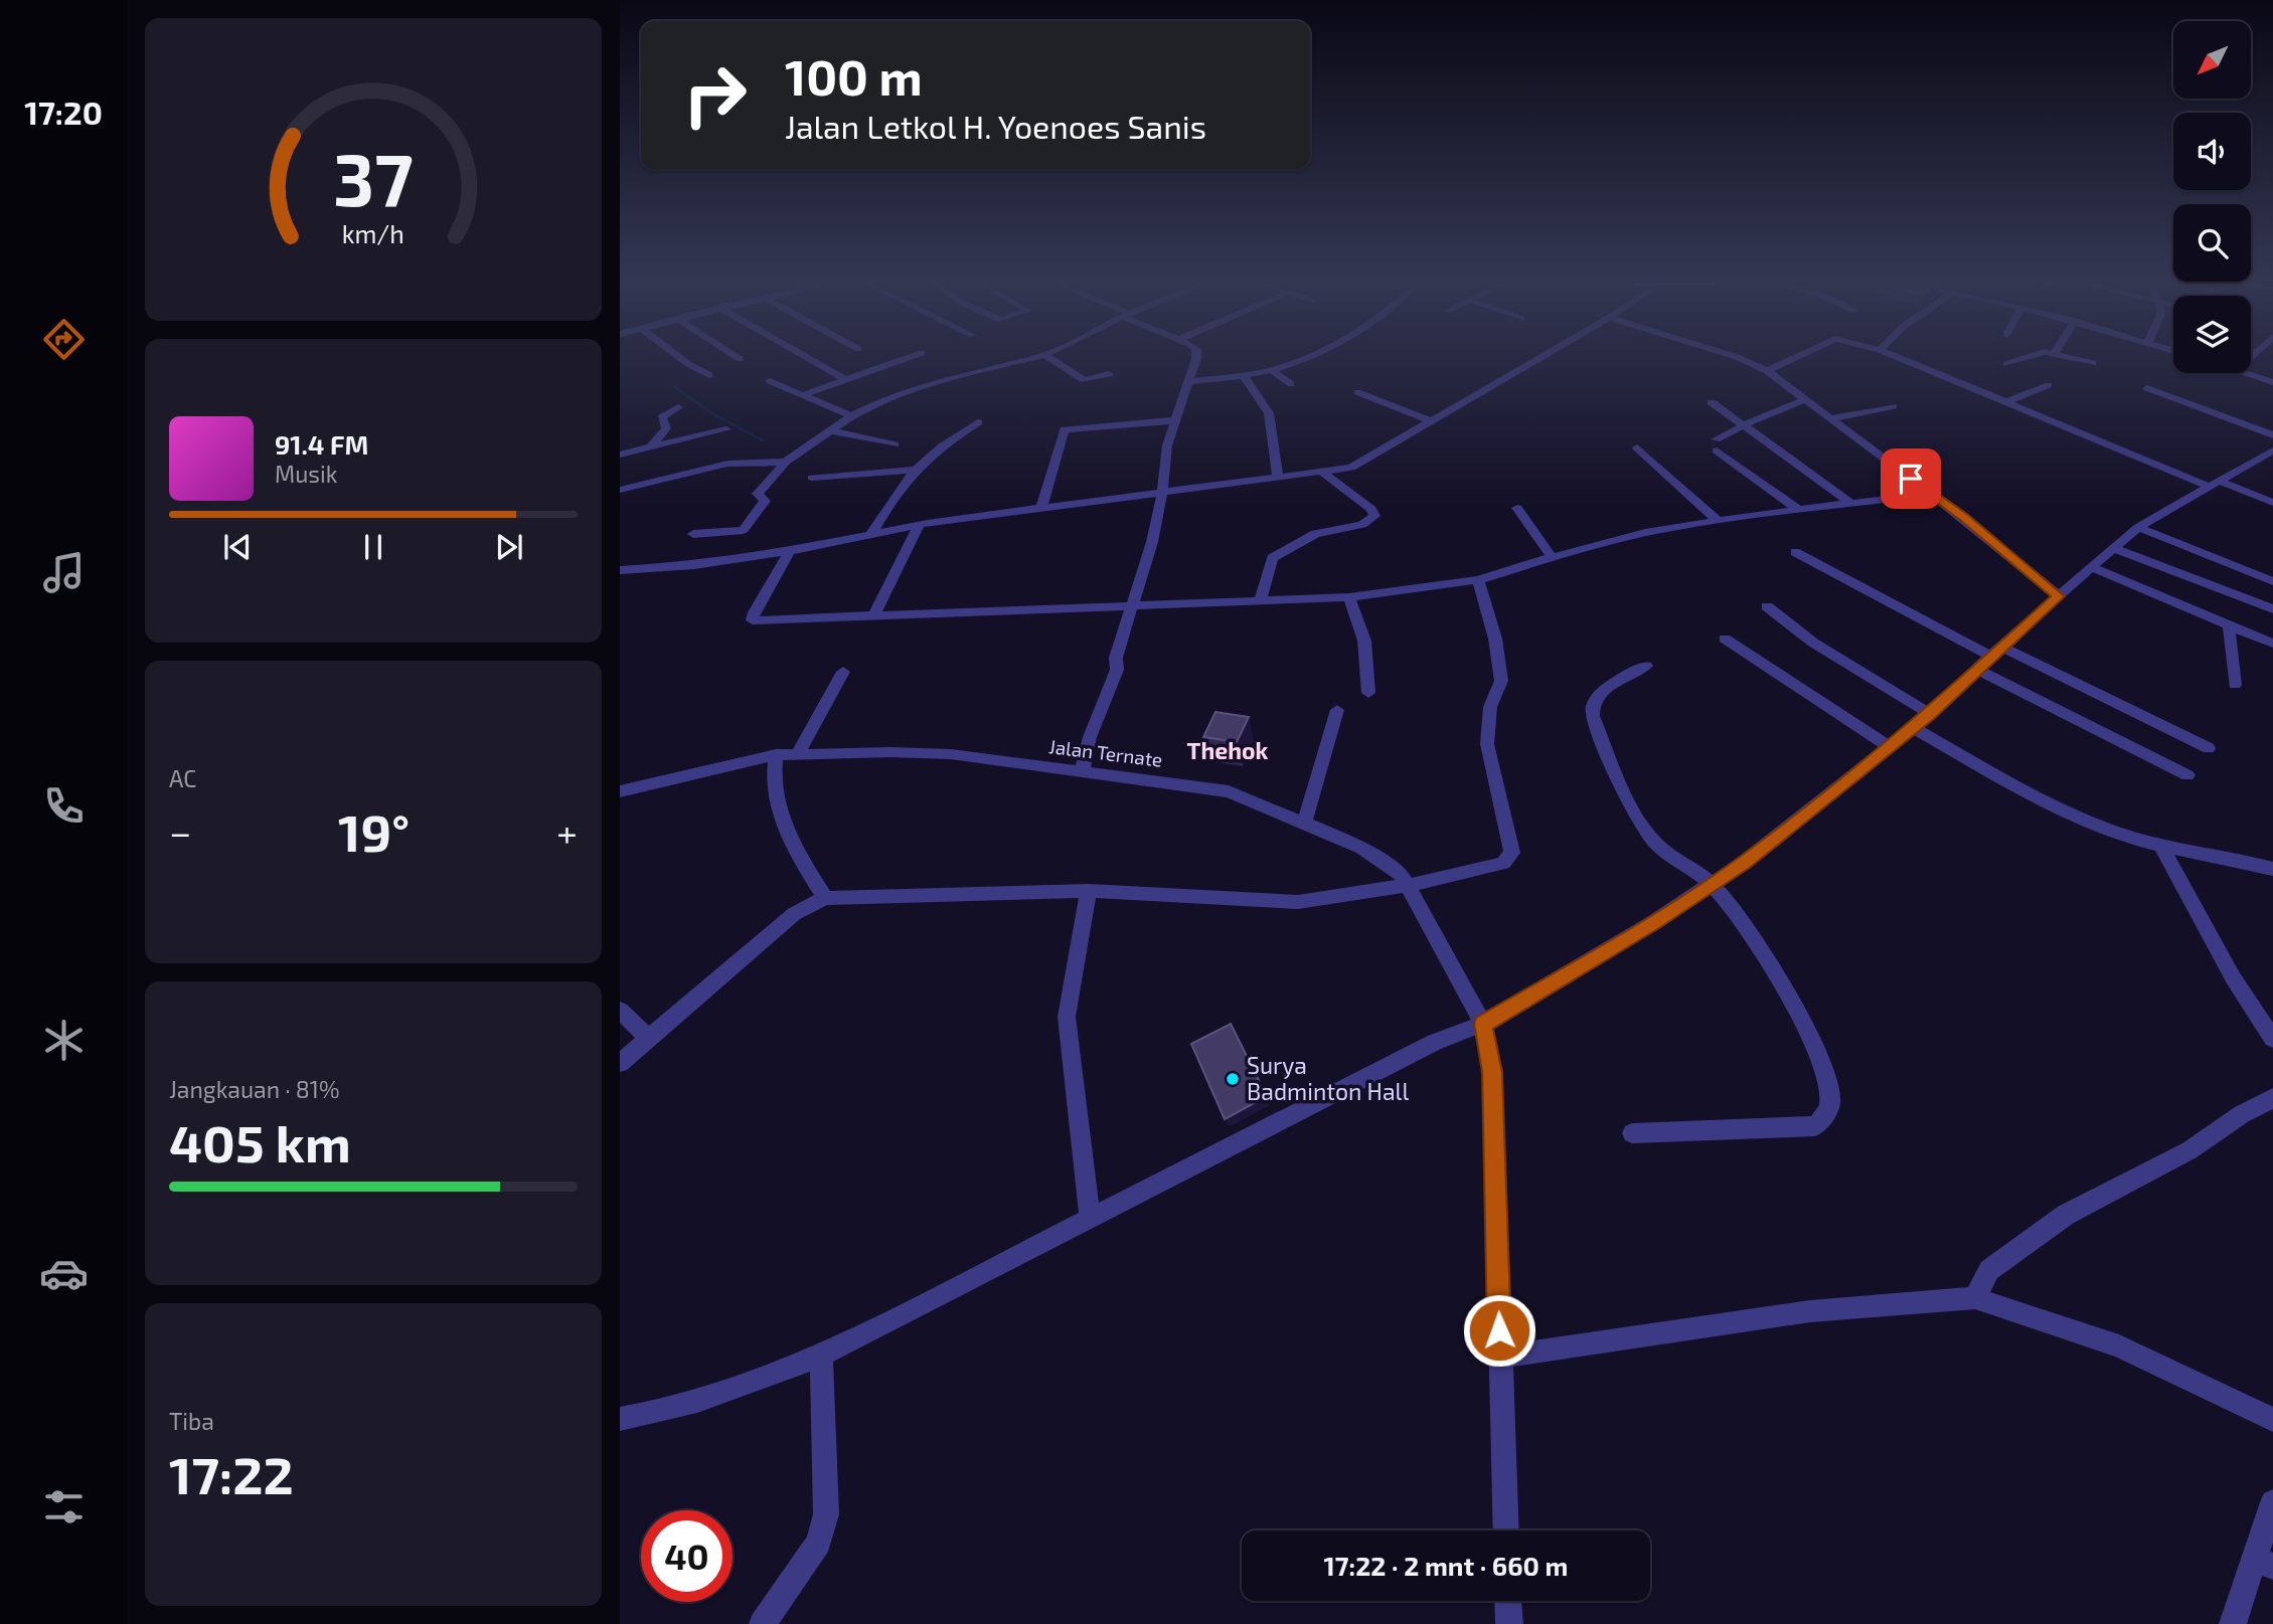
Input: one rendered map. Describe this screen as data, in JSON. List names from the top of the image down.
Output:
{
  "streets": {
    "street": ["Jalan Ternate"]
  },
  "districts": ["Thehok"],
  "places": ["Surya Badminton Hall"],
  "north": "bottom left",
  "page": {
    "tabs": "17:20",
    "turn": ["100 m", "Jalan Letkol H. Yoenoes Sanis"],
    "song": ["91.4 FM", "Musik"],
    "tile": [
      "AC",
      ["Jangkauan · 81%", "405 km"],
      ["Tiba", "17:22"]
    ],
    "heat": ["−", "19°", "+"],
    "limit": "40",
    "trip": "17:22 · 2 mnt · 660 m",
    "gauge": ["37", "km/h"]
  }
}
